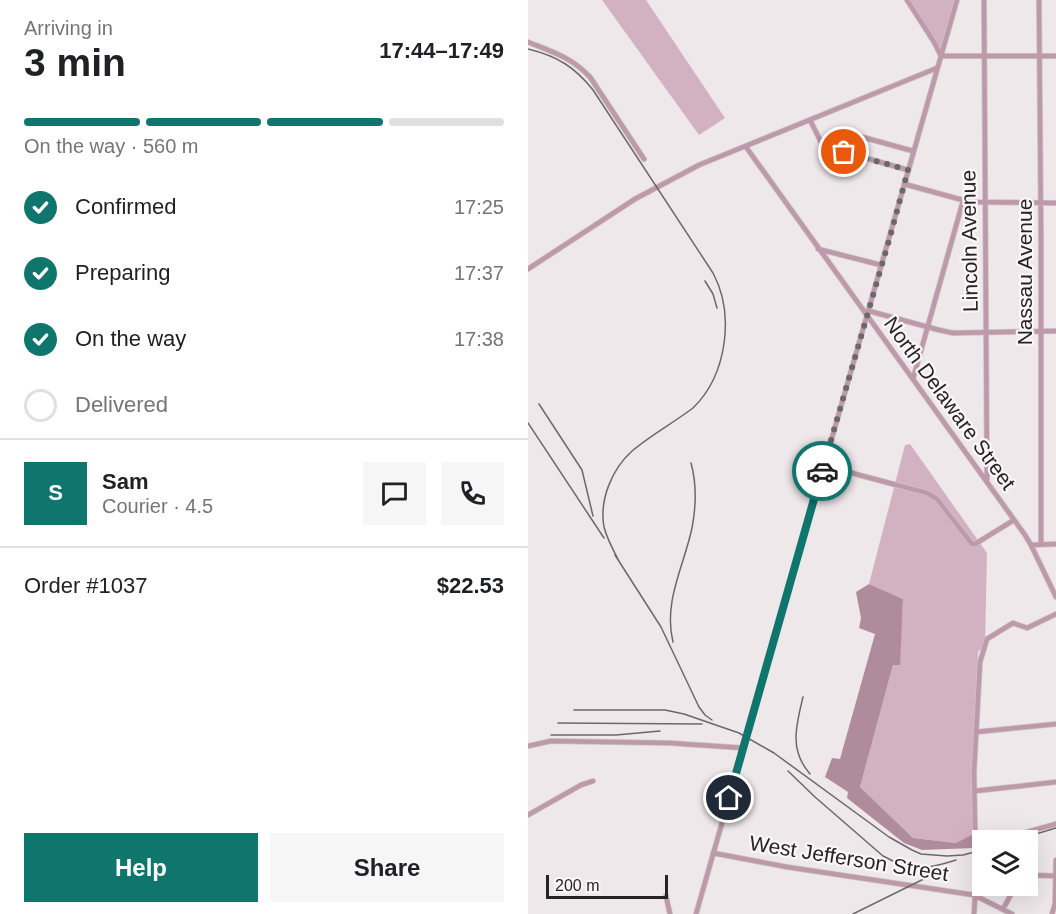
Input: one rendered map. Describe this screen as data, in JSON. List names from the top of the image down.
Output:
{
  "streets": {
    "street": [
      "Lincoln Avenue",
      "Nassau Avenue",
      "North Delaware Street",
      "West Jefferson Street"
    ]
  },
  "crossings": [
    ["Lincoln Avenue", "North Delaware Street"]
  ],
  "scale_bar": "200 m",
  "page": {
    "heading": ["3 min", "Arriving in", "17:44–17:49"],
    "panel": [
      "Sam",
      "Courier · 4.5",
      "Order #1037",
      "$22.53"
    ],
    "bar": "On the way · 560 m",
    "list": [
      ["Confirmed", "17:25"],
      ["Preparing", "17:37"],
      ["On the way", "17:38"],
      "Delivered"
    ],
    "round": "S",
    "buttons": ["Help", "Share"],
    "scale": "200 m"
  }
}
